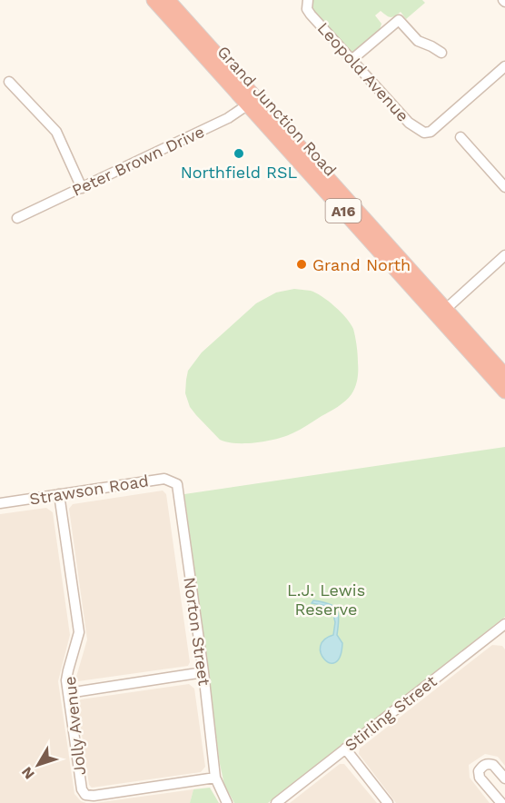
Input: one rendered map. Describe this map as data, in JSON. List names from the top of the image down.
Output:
{
  "streets": {
    "highway": ["Grand Junction Road", "A16"],
    "street": [
      "Leopold Avenue",
      "Peter Brown Drive",
      "Strawson Road",
      "Norton Street",
      "Stirling Street",
      "Jolly Avenue"
    ]
  },
  "crossings": [
    ["Grand Junction Road", "Peter Brown Drive"],
    ["Strawson Road", "Norton Street"],
    ["Strawson Road", "Jolly Avenue"],
    ["Norton Street", "Jolly Avenue"]
  ],
  "parks": ["L.J. Lewis Reserve"],
  "places": ["Northfield RSL", "Grand North"],
  "north": "bottom left"
}
